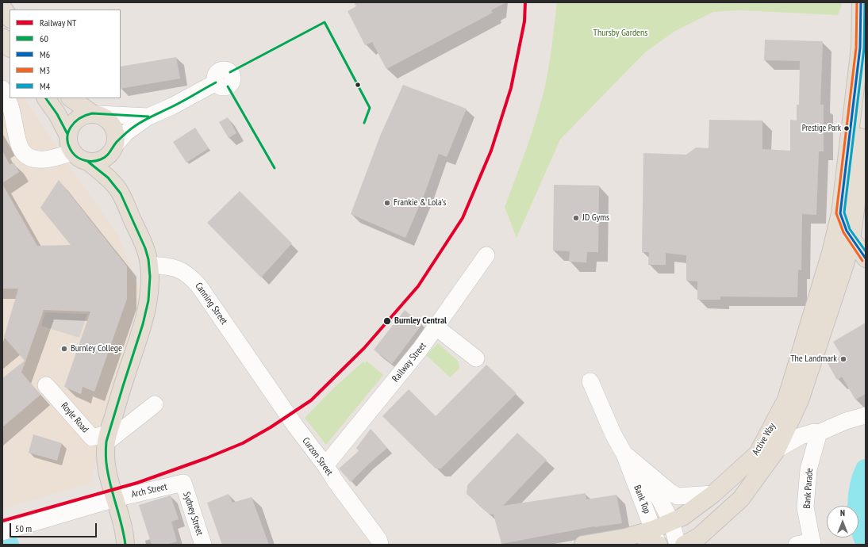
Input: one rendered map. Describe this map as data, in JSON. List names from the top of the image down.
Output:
{
  "streets": {
    "main road": ["Active Way"],
    "street": [
      "Canning Street",
      "Railway Street",
      "Royle Road",
      "Curzon Street",
      "Bank Parade",
      "Arch Street",
      "Bank Top",
      "Sydney Street"
    ]
  },
  "crossings": [
    ["Canning Street", "Curzon Street"],
    ["Railway Street", "Curzon Street"],
    ["Active Way", "Bank Top"],
    ["Arch Street", "Sydney Street"]
  ],
  "parks": ["Thursby Gardens"],
  "places": [
    "Prestige Park",
    "Frankie & Lola's",
    "JD Gyms",
    "Burnley Central",
    "Burnley College",
    "The Landmark"
  ],
  "lines": [
    "rail line NT",
    "transit line M6",
    "transit line M3",
    "transit line M4",
    "transit line 60"
  ],
  "legend": [
    "Railway NT",
    "60",
    "M6",
    "M3",
    "M4"
  ],
  "scale_bar": "50 m",
  "north": "top"
}
